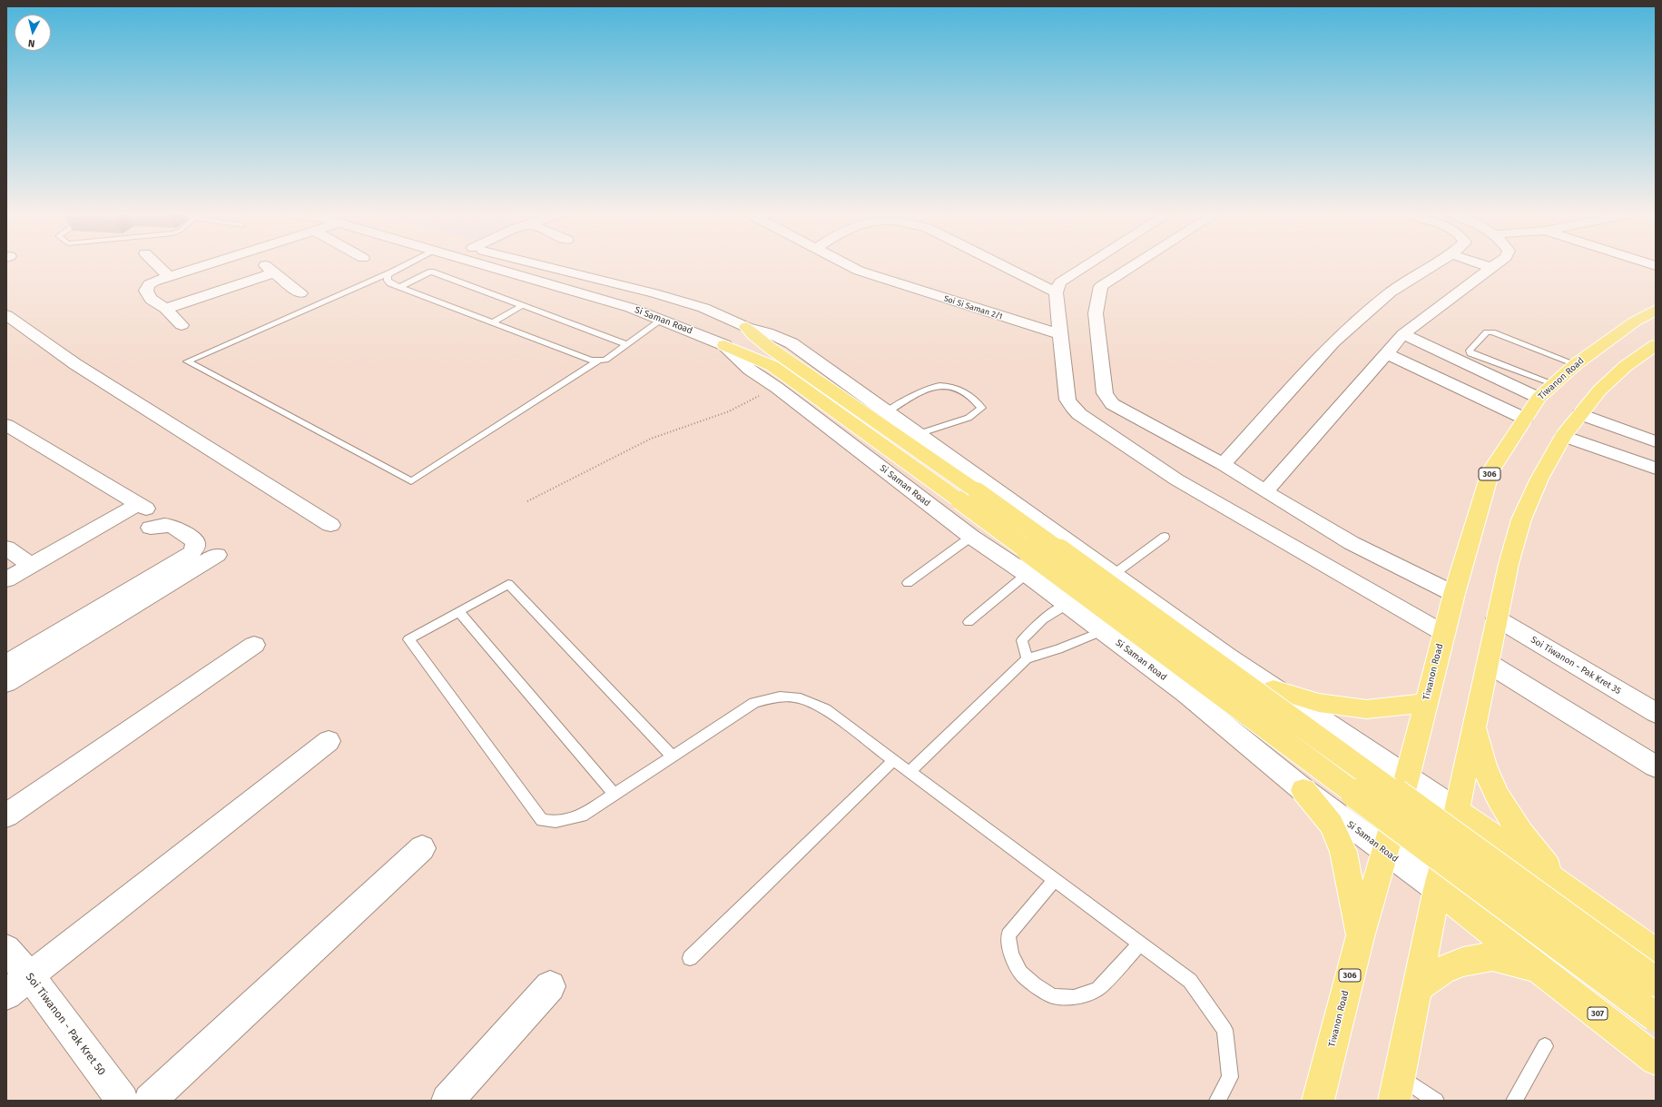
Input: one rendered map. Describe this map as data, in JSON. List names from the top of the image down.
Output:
{
  "streets": {
    "main road": ["Tiwanon Road", "306", "307"],
    "street": [
      "Soi Si Saman 2/1",
      "Si Saman Road",
      "Soi Tiwanon - Pak Kret 35",
      "Soi Tiwanon - Pak Kret 50"
    ]
  },
  "crossings": [
    ["Si Saman Road", "Tiwanon Road"],
    ["Si Saman Road", "307"]
  ],
  "north": "bottom"
}
